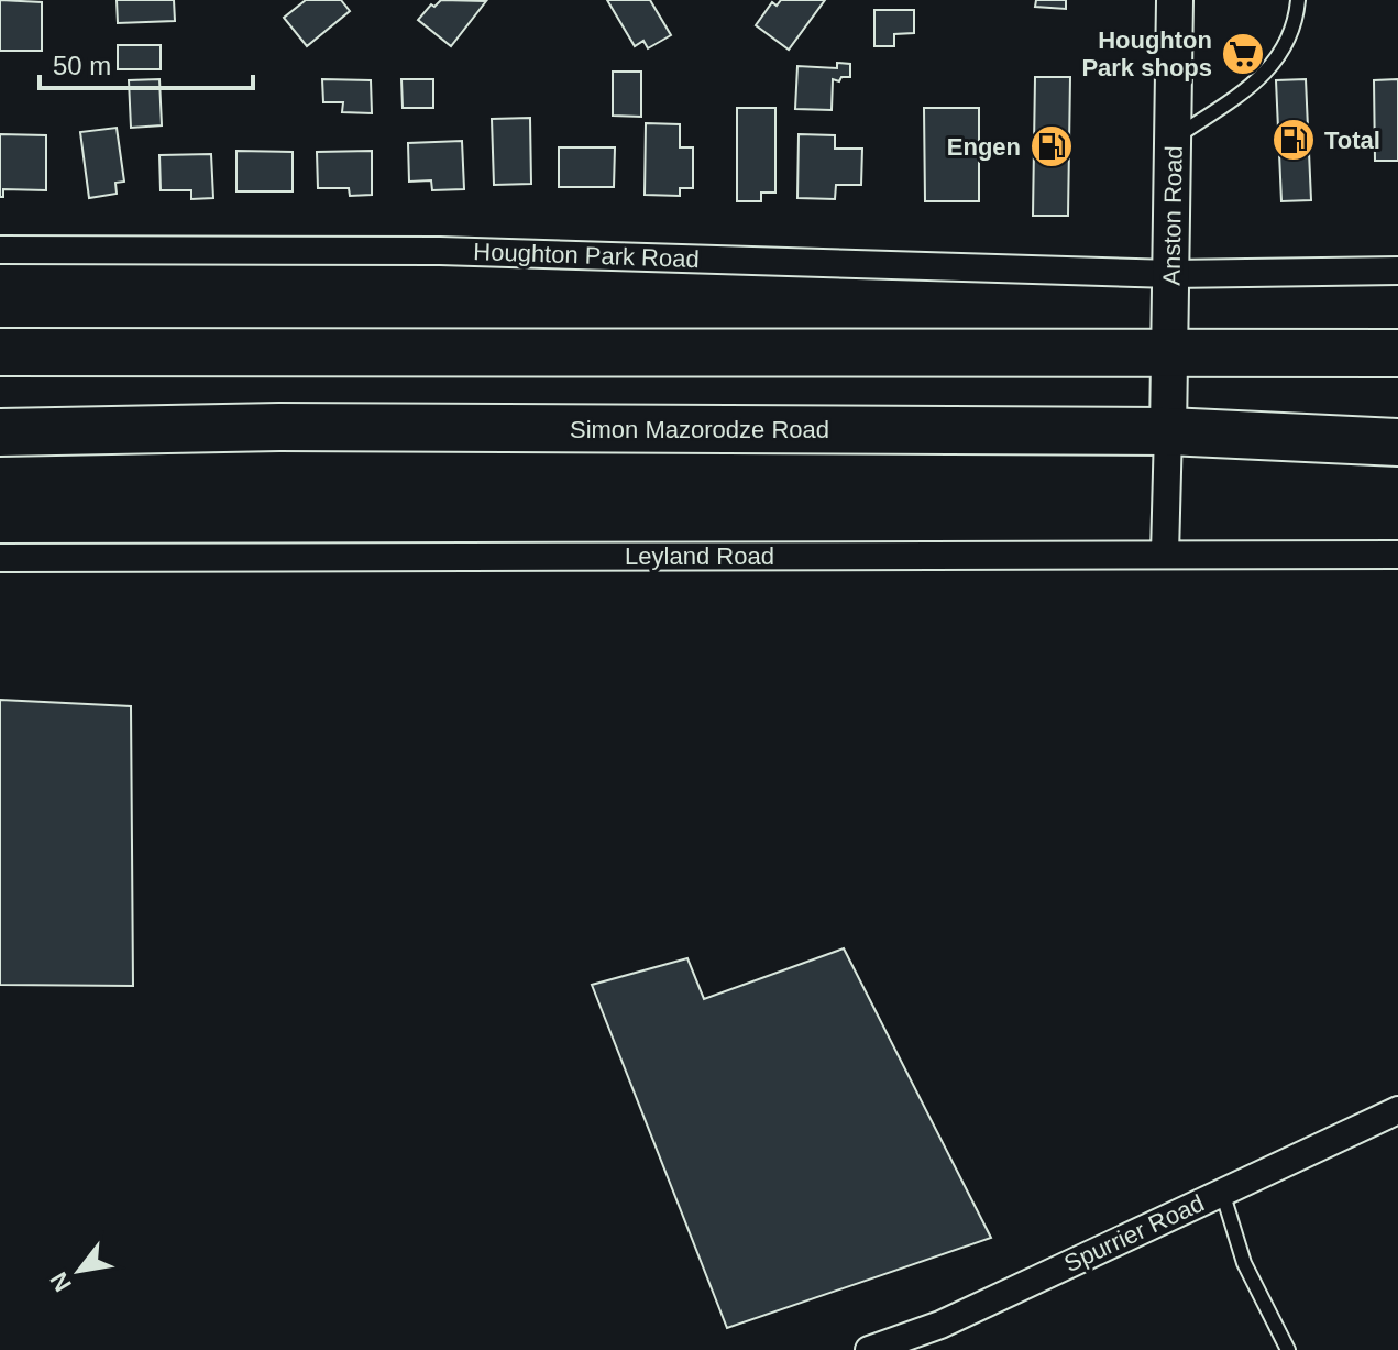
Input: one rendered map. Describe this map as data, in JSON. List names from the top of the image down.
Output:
{
  "streets": {
    "highway": ["Simon Mazorodze Road"],
    "main road": ["Anston Road"],
    "street": ["Houghton Park Road", "Leyland Road", "Spurrier Road"]
  },
  "crossings": [
    ["Anston Road", "Houghton Park Road"],
    ["Anston Road", "Simon Mazorodze Road"]
  ],
  "places": {
    "supermarket": ["Houghton Park shops"],
    "fuel station": ["Total", "Engen"]
  },
  "scale_bar": "50 m",
  "north": "bottom left"
}
